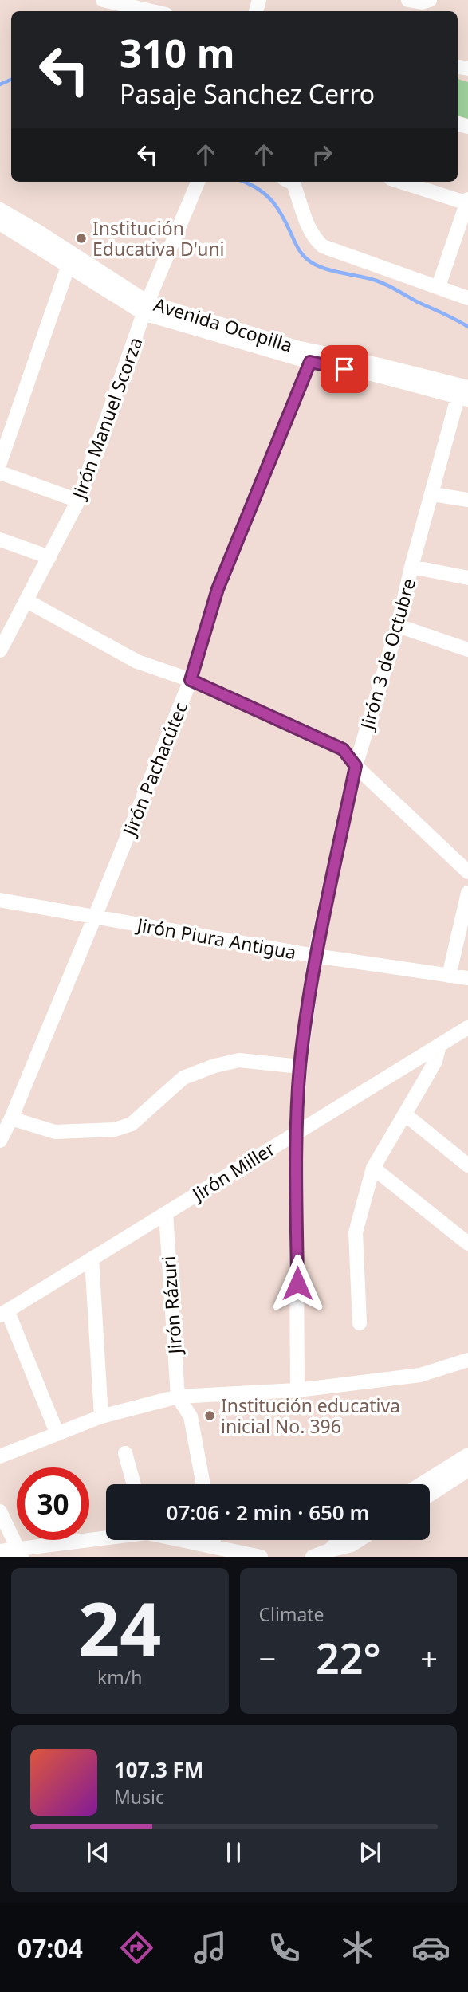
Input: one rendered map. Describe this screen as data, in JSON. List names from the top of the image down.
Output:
{
  "streets": {
    "street": [
      "Avenida Ocopilla",
      "Jirón Manuel Scorza",
      "Jirón 3 de Octubre",
      "Jirón Pachacútec",
      "Jirón Piura Antigua",
      "Jirón Miller",
      "Jirón Rázuri"
    ]
  },
  "crossings": [
    ["Avenida Ocopilla", "Jirón Manuel Scorza"],
    ["Avenida Ocopilla", "Jirón 3 de Octubre"],
    ["Avenida Ocopilla", "Jirón Pachacútec"],
    ["Jirón 3 de Octubre", "Jirón Piura Antigua"],
    ["Jirón 3 de Octubre", "Jirón Miller"],
    ["Jirón Pachacútec", "Jirón Piura Antigua"],
    ["Jirón Miller", "Jirón Rázuri"]
  ],
  "places": ["Institución Educativa D'uni", "Institución educativa inicial No. 396"],
  "page": {
    "turn": ["310 m", "Pasaje Sanchez Cerro"],
    "limit": "30",
    "trip": "07:06 · 2 min · 650 m",
    "tile": [
      ["24", "km/h"],
      "Climate"
    ],
    "heat": ["−", "22°", "+"],
    "song": ["107.3 FM", "Music"],
    "tabs": "07:04"
  }
}
